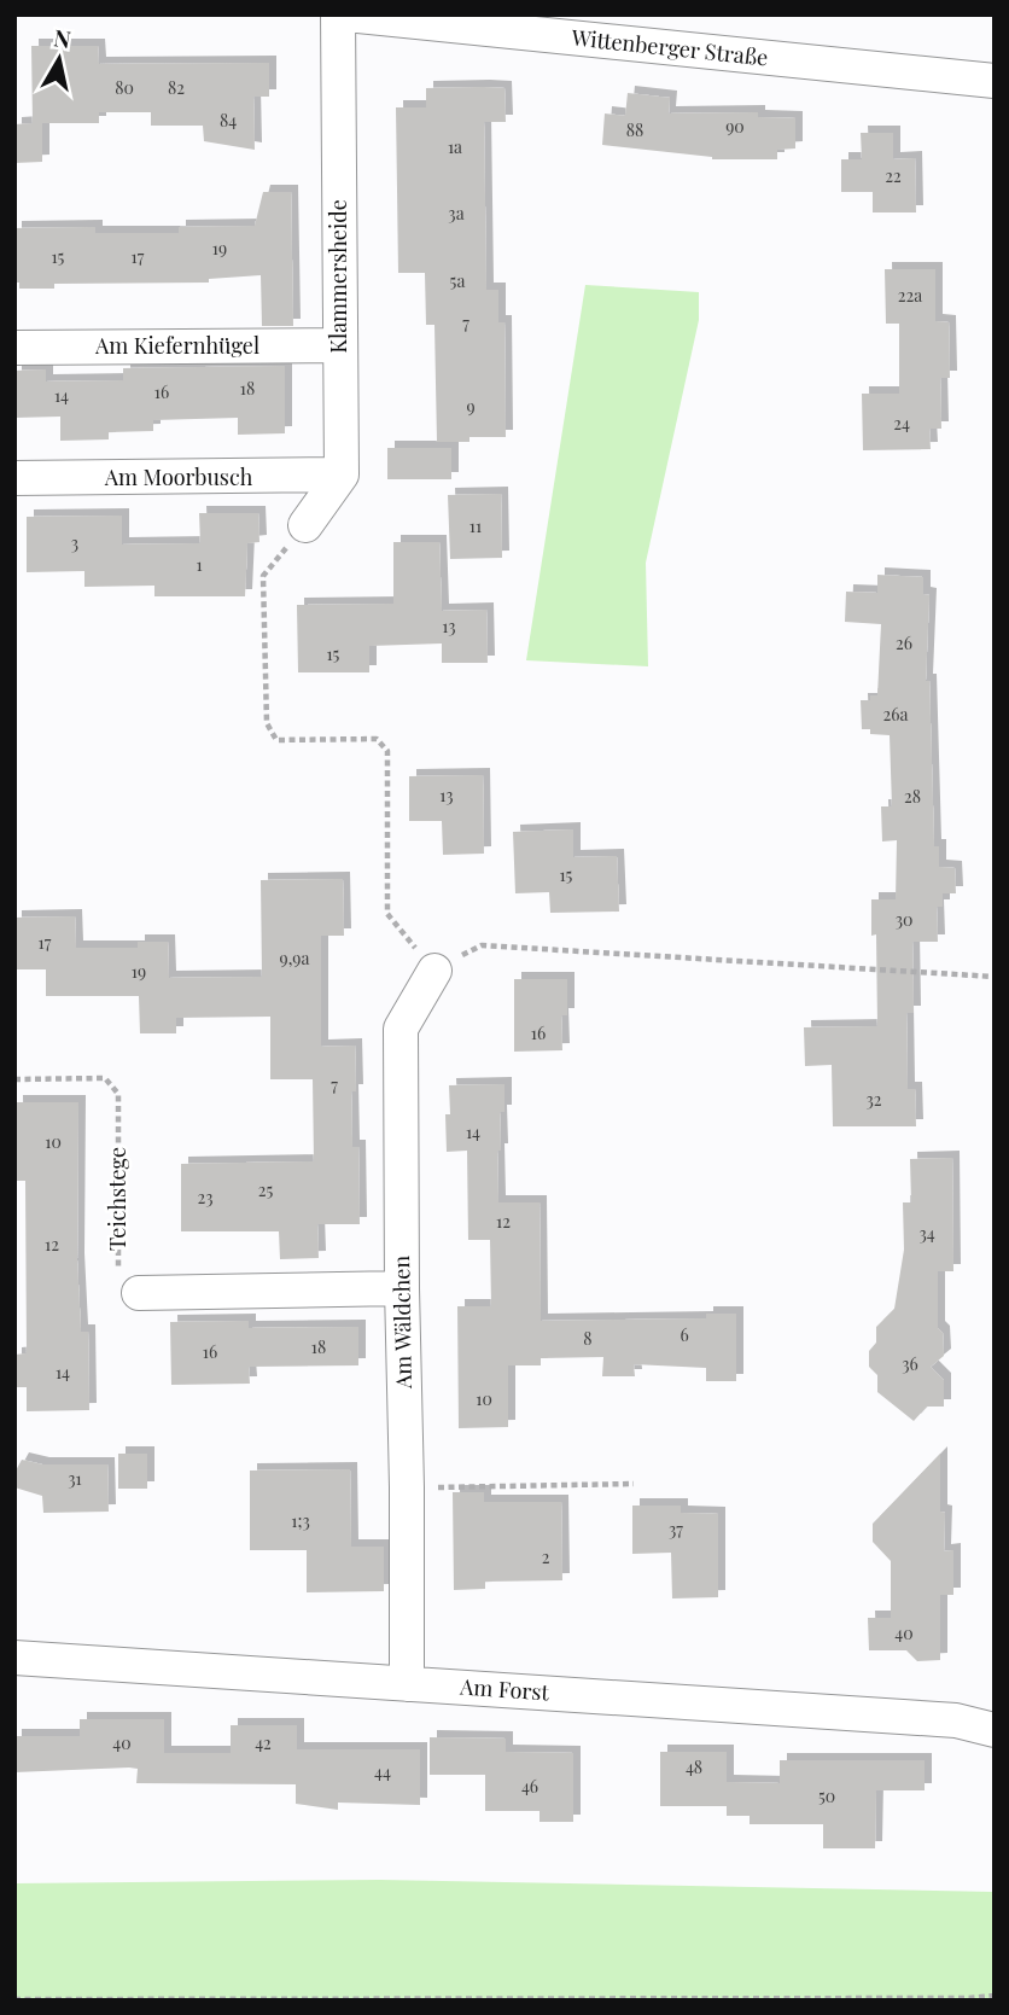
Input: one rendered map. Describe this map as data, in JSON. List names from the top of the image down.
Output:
{
  "streets": {
    "street": [
      "Wittenberger Straße",
      "Klammersheide",
      "Am Kiefernhügel",
      "Am Moorbusch",
      "Am Wäldchen",
      "Am Forst"
    ],
    "path": ["Teichstege"]
  },
  "crossings": [
    ["Klammersheide", "Am Kiefernhügel"],
    ["Klammersheide", "Am Moorbusch"],
    ["Am Wäldchen", "Am Forst"]
  ],
  "house_numbers": [
    "80",
    "82",
    "84",
    "90",
    "88",
    "1a",
    "22",
    "3a",
    "19",
    "15",
    "17",
    "5a",
    "22a",
    "7",
    "18",
    "16",
    "14",
    "9",
    "24",
    "11",
    "3",
    "1",
    "13",
    "26",
    "15",
    "26a",
    "13",
    "28",
    "15",
    "30",
    "17",
    "9,9a",
    "19",
    "16",
    "7",
    "32",
    "14",
    "10",
    "25",
    "23",
    "12",
    "34",
    "12",
    "6",
    "8",
    "18",
    "16",
    "36",
    "14",
    "10",
    "31",
    "1;3",
    "37",
    "2",
    "40",
    "40",
    "42",
    "48",
    "44",
    "46",
    "50"
  ],
  "north": "top"
}
